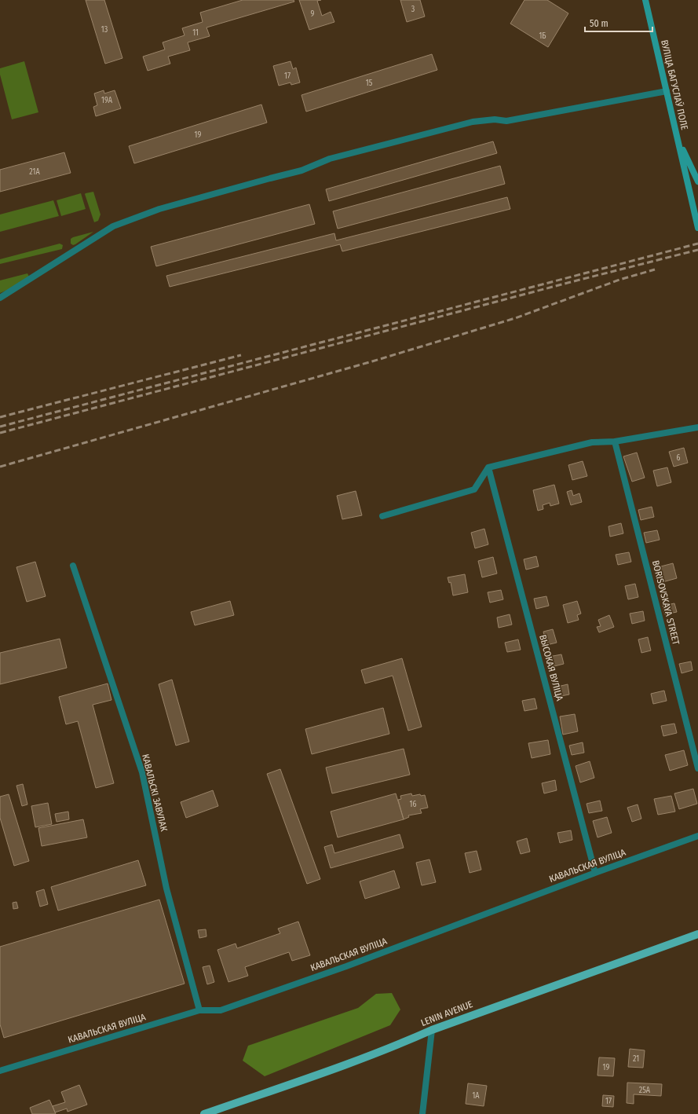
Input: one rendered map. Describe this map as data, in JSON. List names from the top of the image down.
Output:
{
  "streets": {
    "main road": ["ВУЛІЦА БАГУСЛАЎ ПОЛЕ", "LENIN AVENUE"],
    "street": [
      "BORISOVSKAYA STREET",
      "ВЫСОКАЯ ВУЛІЦА",
      "КАВАЛЬСКІ ЗАВУЛАК",
      "КАВАЛЬСКАЯ ВУЛІЦА"
    ]
  },
  "crossings": [
    ["ВЫСОКАЯ ВУЛІЦА", "КАВАЛЬСКАЯ ВУЛІЦА"],
    ["КАВАЛЬСКІ ЗАВУЛАК", "КАВАЛЬСКАЯ ВУЛІЦА"]
  ],
  "house_numbers": [
    "3",
    "9",
    "13",
    "11",
    "1Б",
    "17",
    "15",
    "19А",
    "19",
    "21А",
    "6",
    "16",
    "21",
    "19",
    "25А",
    "1А",
    "17"
  ],
  "scale_bar": "50 m"
}
